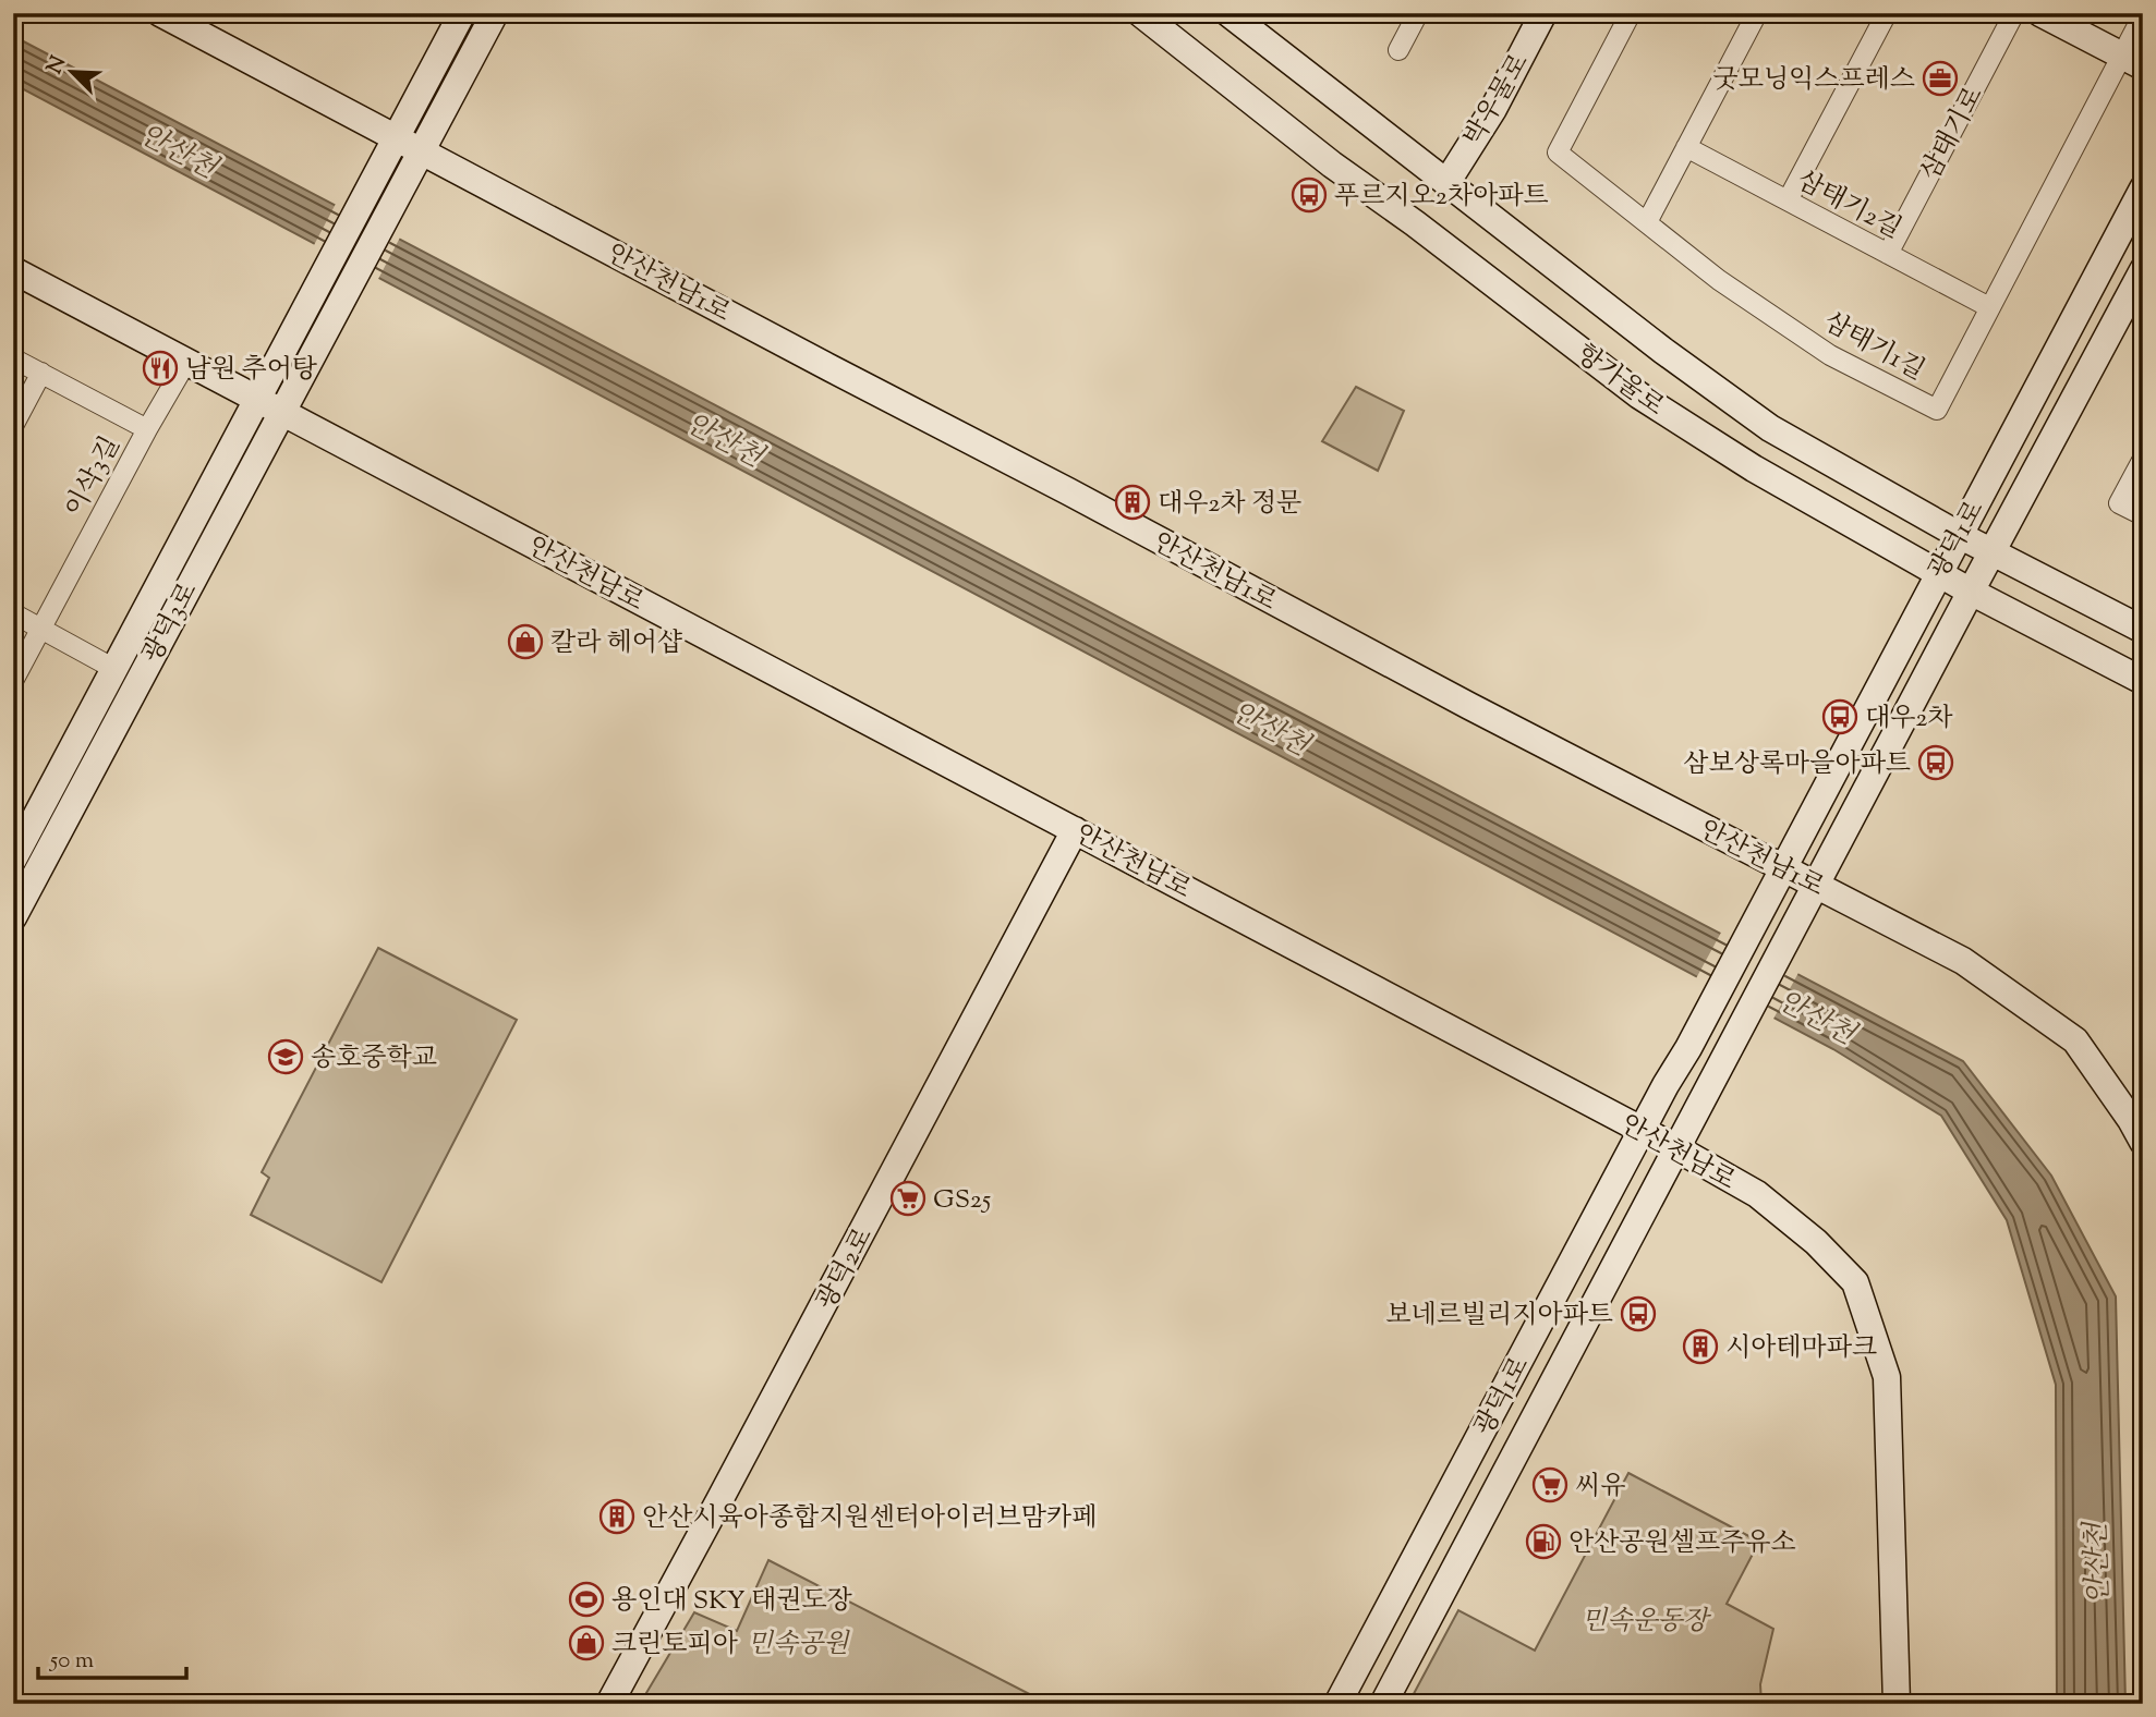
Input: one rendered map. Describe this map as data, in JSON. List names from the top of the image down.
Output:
{
  "streets": {
    "street": [
      "박우물로",
      "삼태기로",
      "삼태기2길",
      "안산천남1로",
      "삼태기1길",
      "항가울로",
      "이삭3길",
      "광덕1로",
      "안산천남로",
      "광덕3로",
      "광덕2로"
    ]
  },
  "crossings": [
    ["박우물로", "항가울로"],
    ["삼태기로", "삼태기2길"],
    ["삼태기2길", "삼태기1길"],
    ["안산천남1로", "광덕1로"],
    ["항가울로", "광덕1로"],
    ["광덕1로", "안산천남로"],
    ["안산천남로", "광덕3로"],
    ["안산천남로", "광덕2로"]
  ],
  "water": ["안산천"],
  "parks": ["민속운동장", "민속공원"],
  "places": {
    "office": ["굿모닝익스프레스"],
    "bus stop": [
      "푸르지오2차아파트",
      "대우2차",
      "삼보상록마을아파트",
      "보네르빌리지아파트"
    ],
    "restaurant": ["남원 추어탕"],
    "building": ["대우2차 정문", "시아테마파크", "안산시육아종합지원센터아이러브맘카페"],
    "shop": ["칼라 헤어샵", "크린토피아"],
    "school or university": ["송호중학교"],
    "supermarket": ["GS25", "씨유"],
    "fuel station": ["안산공원셀프주유소"],
    "sports": ["용인대 SKY 태권도장"]
  },
  "scale_bar": "50 m",
  "north": "top left"
}
